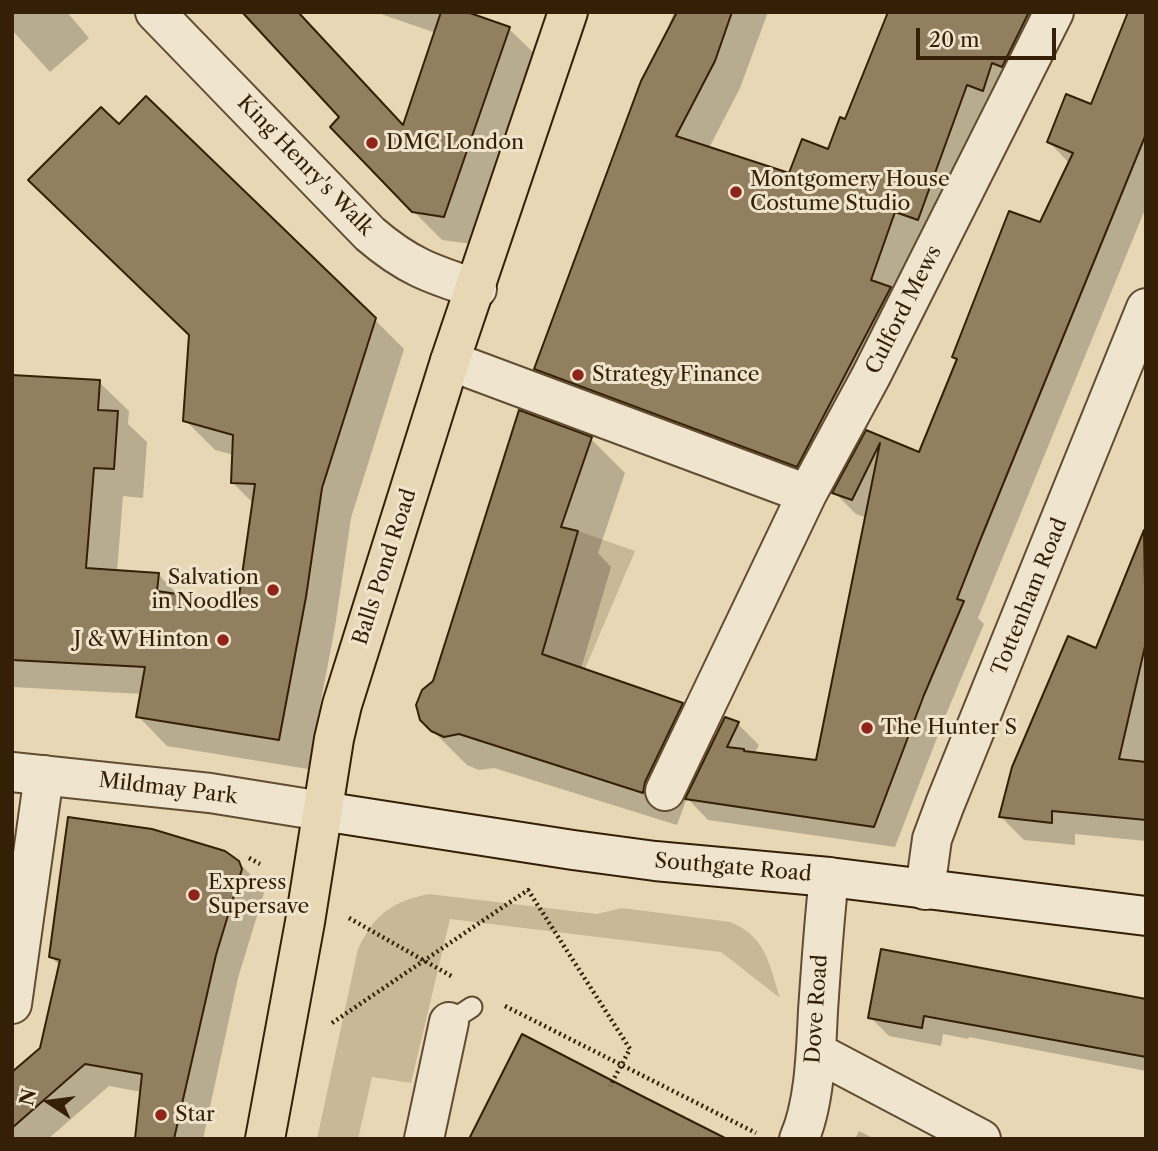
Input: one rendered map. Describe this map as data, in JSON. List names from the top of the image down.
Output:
{
  "streets": {
    "main road": ["Balls Pond Road"],
    "street": [
      "King Henry's Walk",
      "Culford Mews",
      "Tottenham Road",
      "Mildmay Park",
      "Southgate Road",
      "Dove Road"
    ]
  },
  "crossings": [
    ["King Henry's Walk", "Balls Pond Road"],
    ["Balls Pond Road", "Mildmay Park"],
    ["Balls Pond Road", "Southgate Road"],
    ["Tottenham Road", "Southgate Road"],
    ["Mildmay Park", "Southgate Road"],
    ["Southgate Road", "Dove Road"]
  ],
  "places": [
    "DMC London",
    "Montgomery House Costume Studio",
    "Strategy Finance",
    "Salvation in Noodles",
    "J & W Hinton",
    "The Hunter S",
    "Express Supersave",
    "Star"
  ],
  "scale_bar": "20 m",
  "north": "left"
}
